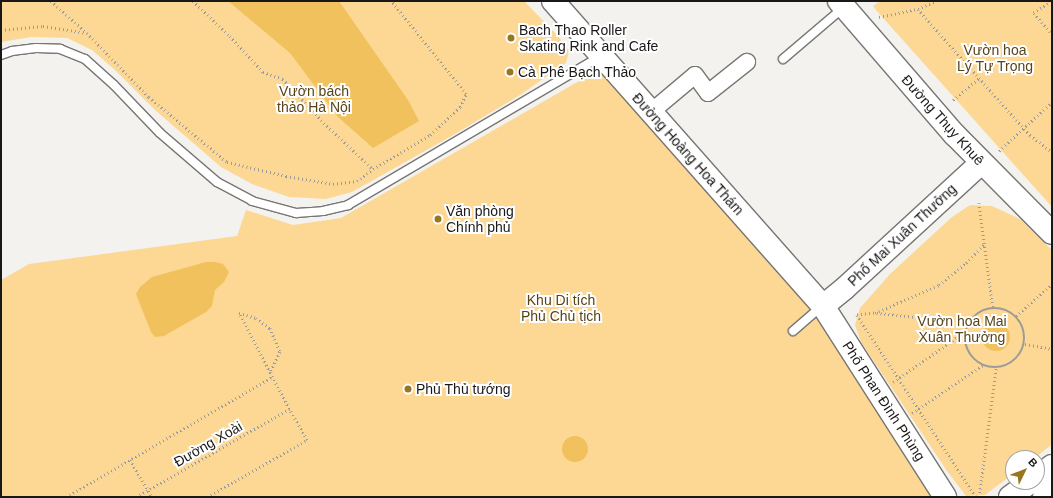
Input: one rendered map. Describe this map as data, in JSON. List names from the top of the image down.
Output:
{
  "streets": {
    "main road": [
      "Đường Thụy Khuê",
      "Đường Hoàng Hoa Thám",
      "Phố Mai Xuân Thưởng",
      "Phố Phan Đình Phùng"
    ],
    "path": ["Đường Xoài"]
  },
  "crossings": [
    ["Đường Thụy Khuê", "Phố Mai Xuân Thưởng"],
    ["Đường Hoàng Hoa Thám", "Phố Mai Xuân Thưởng"],
    ["Đường Hoàng Hoa Thám", "Phố Phan Đình Phùng"],
    ["Phố Mai Xuân Thưởng", "Phố Phan Đình Phùng"]
  ],
  "parks": [
    "Vườn hoa Lý Tự Trọng",
    "Vườn bách thảo Hà Nội",
    "Khu Di tích Phủ Chủ tịch",
    "Vườn hoa Mai Xuân Thưởng"
  ],
  "places": [
    "Bach Thao Roller Skating Rink and Cafe",
    "Cà Phê Bạch Thảo",
    "Văn phòng Chính phủ",
    "Phủ Thủ tướng"
  ],
  "north": "top right"
}
